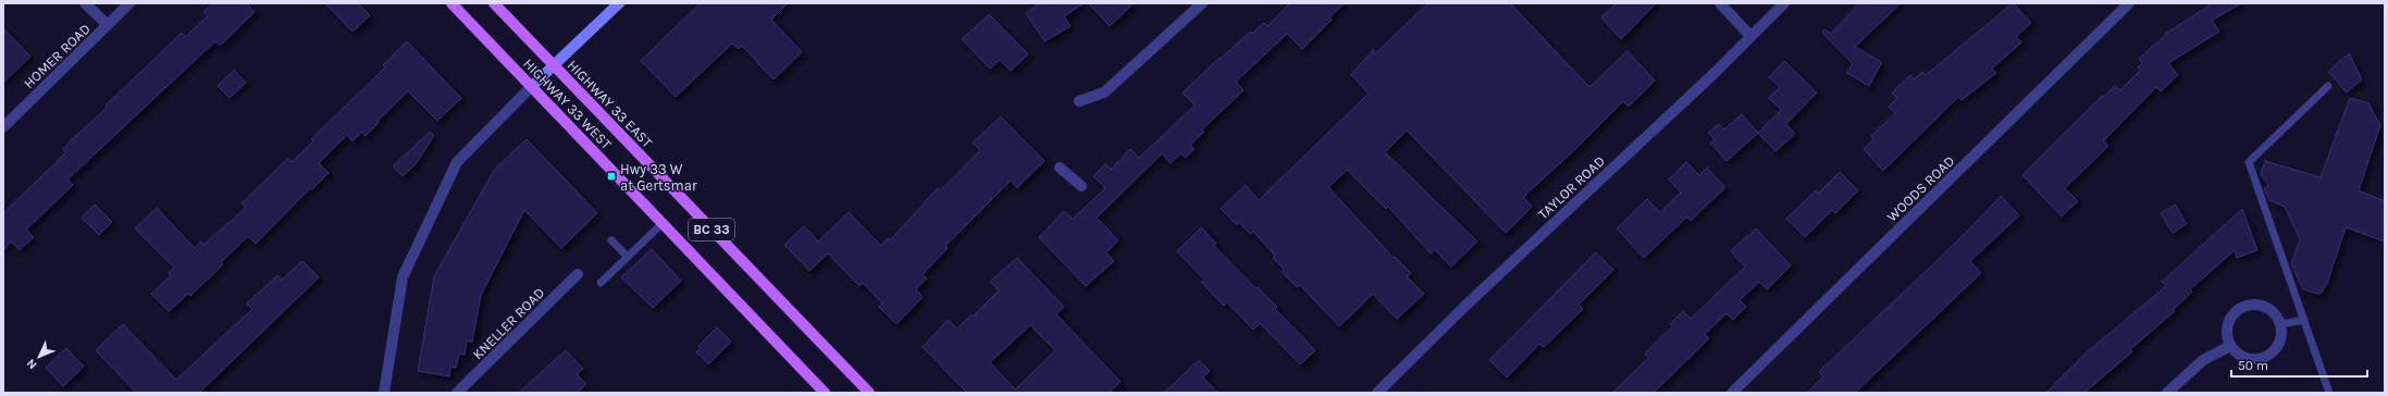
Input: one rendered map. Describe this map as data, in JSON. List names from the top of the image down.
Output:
{
  "streets": {
    "main road": ["HIGHWAY 33 WEST", "HIGHWAY 33 EAST", "BC 33"],
    "street": [
      "HOMER ROAD",
      "TAYLOR ROAD",
      "WOODS ROAD",
      "KNELLER ROAD"
    ]
  },
  "places": {
    "transit": ["Hwy 33 W at Gertsmar"]
  },
  "scale_bar": "50 m",
  "north": "bottom left"
}
